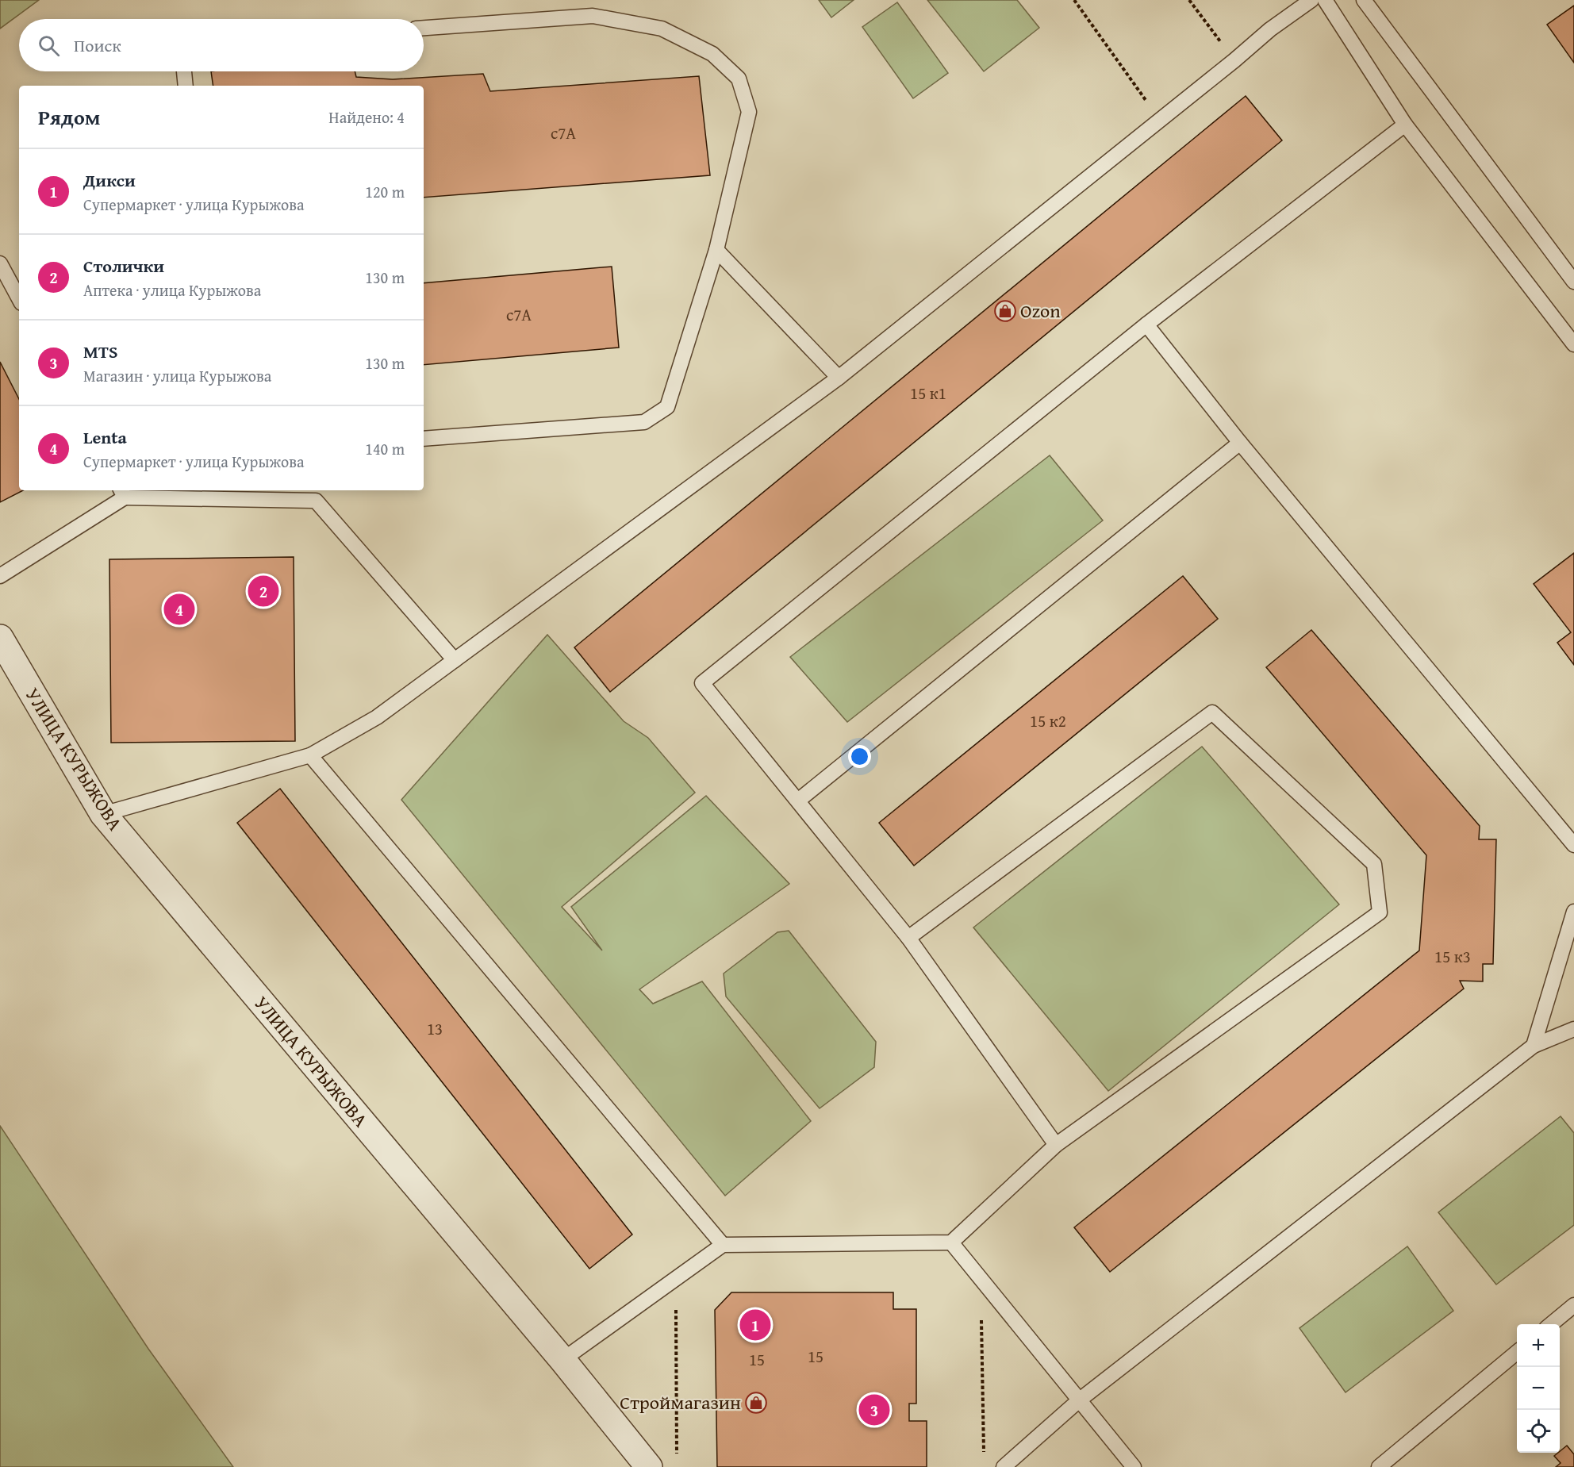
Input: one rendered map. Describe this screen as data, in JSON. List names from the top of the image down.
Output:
{
  "streets": {
    "street": ["УЛИЦА КУРЫЖОВА"]
  },
  "places": {
    "shop": ["Ozon", "Строймагазин"]
  },
  "house_numbers": [
    "с7А",
    "с7А",
    "15 к1",
    "15 к2",
    "15 к3",
    "13",
    "15",
    "15"
  ],
  "page": {
    "search": "Поиск",
    "heading": ["Рядом", "Найдено: 4"],
    "list": [
      {
        "mark": "1",
        "name": "Дикси",
        "note": "Супермаркет · улица Курыжова",
        "value": "120 m"
      },
      {
        "mark": "2",
        "name": "Столички",
        "note": "Аптека · улица Курыжова",
        "value": "130 m"
      },
      {
        "mark": "3",
        "name": "MTS",
        "note": "Магазин · улица Курыжова",
        "value": "130 m"
      },
      {
        "mark": "4",
        "name": "Lenta",
        "note": "Супермаркет · улица Курыжова",
        "value": "140 m"
      }
    ],
    "pins": [
      "2",
      "4",
      "1",
      "3"
    ],
    "map_buttons": ["+", "−"]
  }
}
